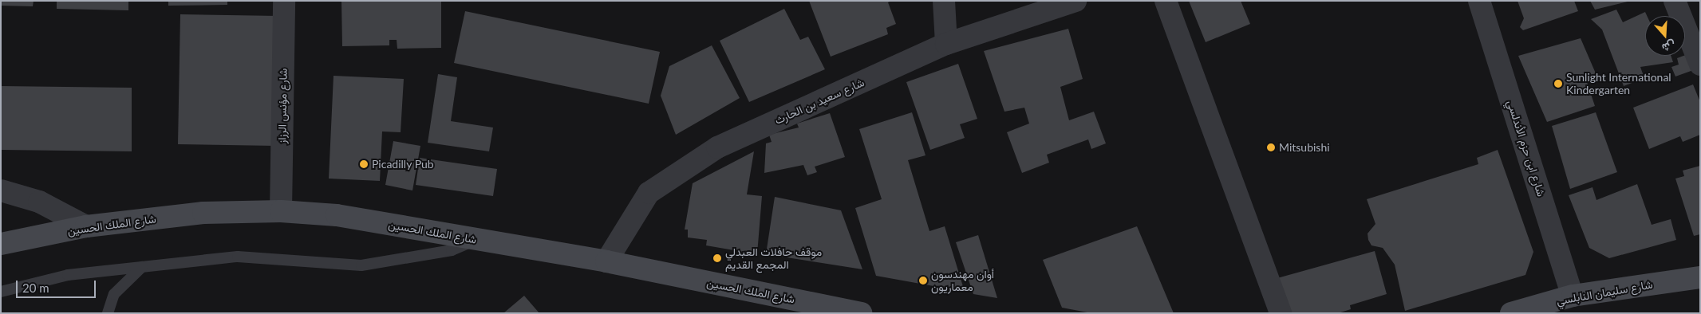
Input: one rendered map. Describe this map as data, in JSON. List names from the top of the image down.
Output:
{
  "streets": {
    "main road": ["شارع الملك الحسين", "شارع سليمان النابلسي"],
    "street": ["شارع سعيد بن الحارث", "شارع مؤنس الرزاز", "شارع ابن حزم الأندلسي"]
  },
  "crossings": [
    ["شارع سعيد بن الحارث", "شارع الملك الحسين"],
    ["شارع مؤنس الرزاز", "شارع الملك الحسين"],
    ["شارع ابن حزم الأندلسي", "شارع سليمان النابلسي"]
  ],
  "places": [
    "Sunlight International Kindergarten",
    "Mitsubishi",
    "Picadilly Pub",
    "موقف حافلات العبدلي المجمع القديم",
    "أوان مهندسون معماريون"
  ],
  "scale_bar": "20 m",
  "north": "bottom"
}
